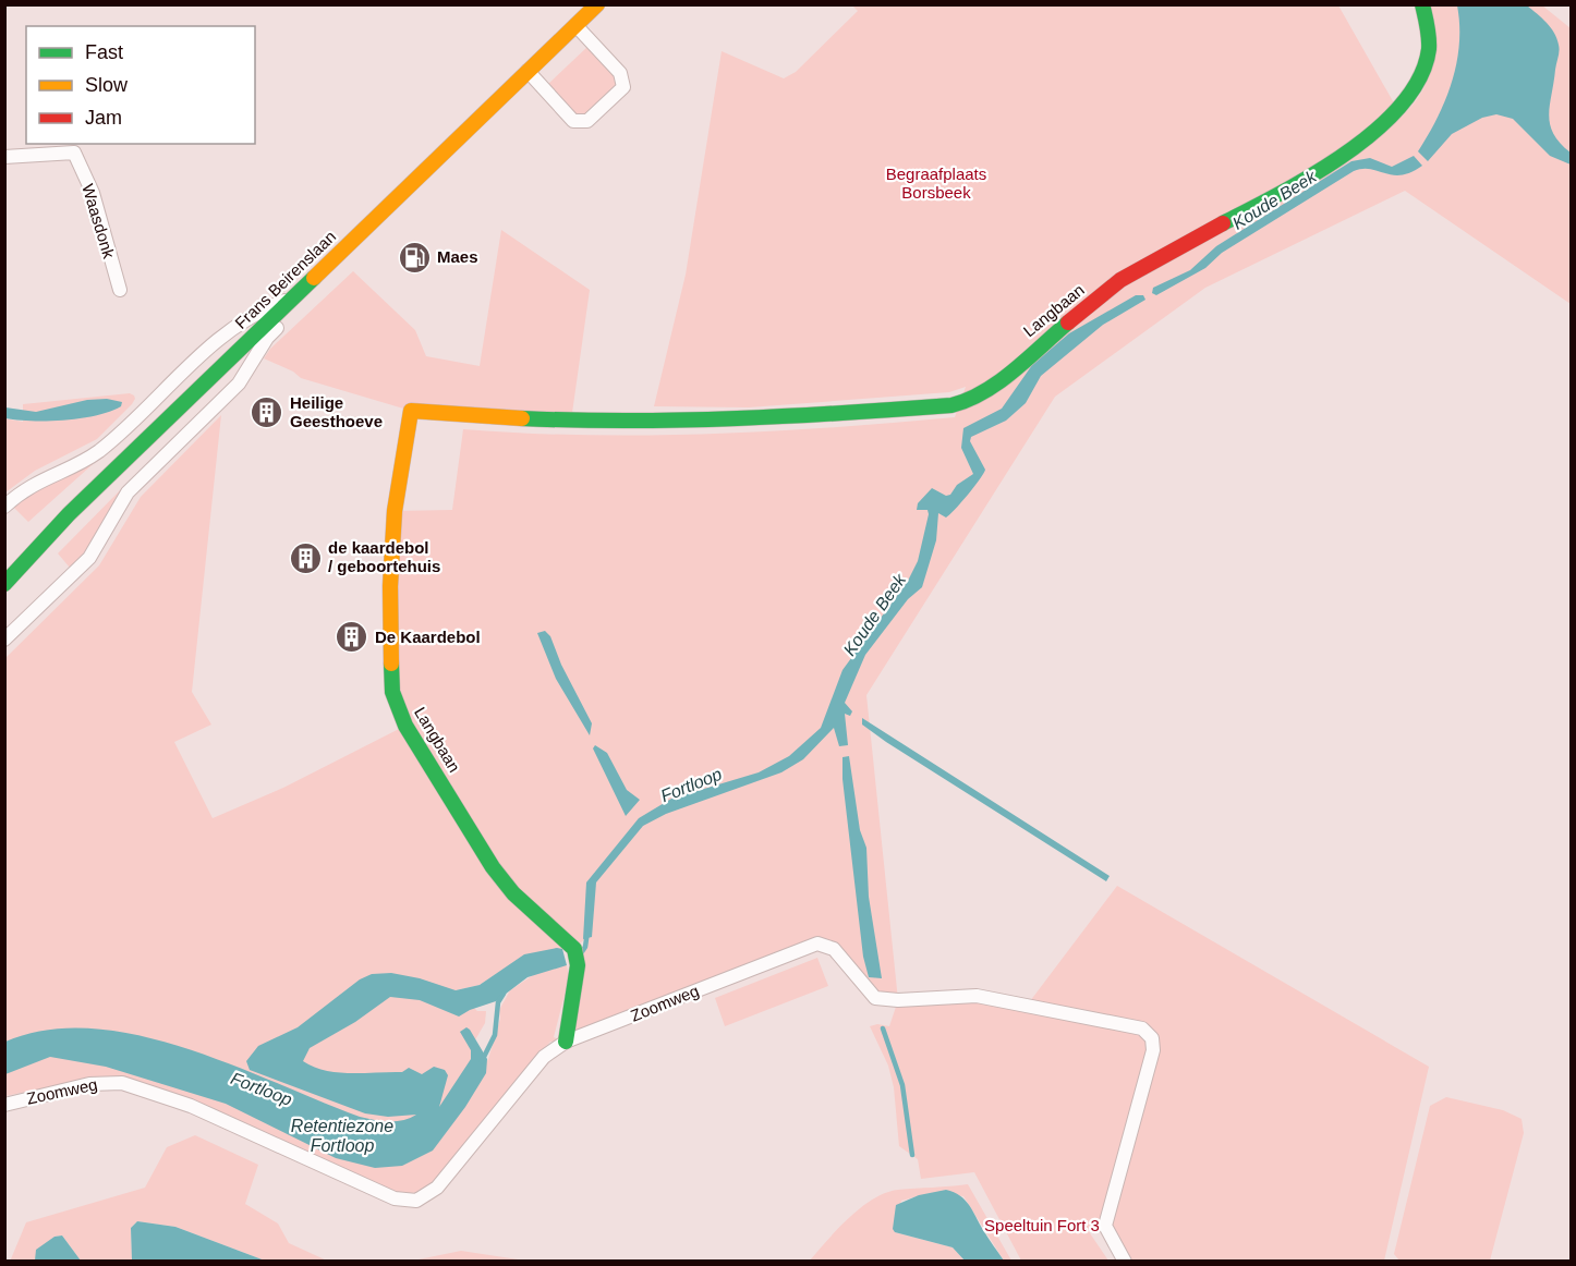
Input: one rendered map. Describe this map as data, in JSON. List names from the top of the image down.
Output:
{
  "streets": {
    "street": [
      "Waasdonk",
      "Frans Beirenslaan",
      "Langbaan",
      "Zoomweg"
    ]
  },
  "crossings": [
    ["Langbaan", "Zoomweg"]
  ],
  "water": ["Koude Beek", "Fortloop", "Retentiezone Fortloop"],
  "parks": ["Begraafplaats Borsbeek", "Speeltuin Fort 3"],
  "places": {
    "fuel station": ["Maes"],
    "building": ["Heilige Geesthoeve", "de kaardebol / geboortehuis", "De Kaardebol"]
  },
  "legend": ["Fast", "Slow", "Jam"]
}
